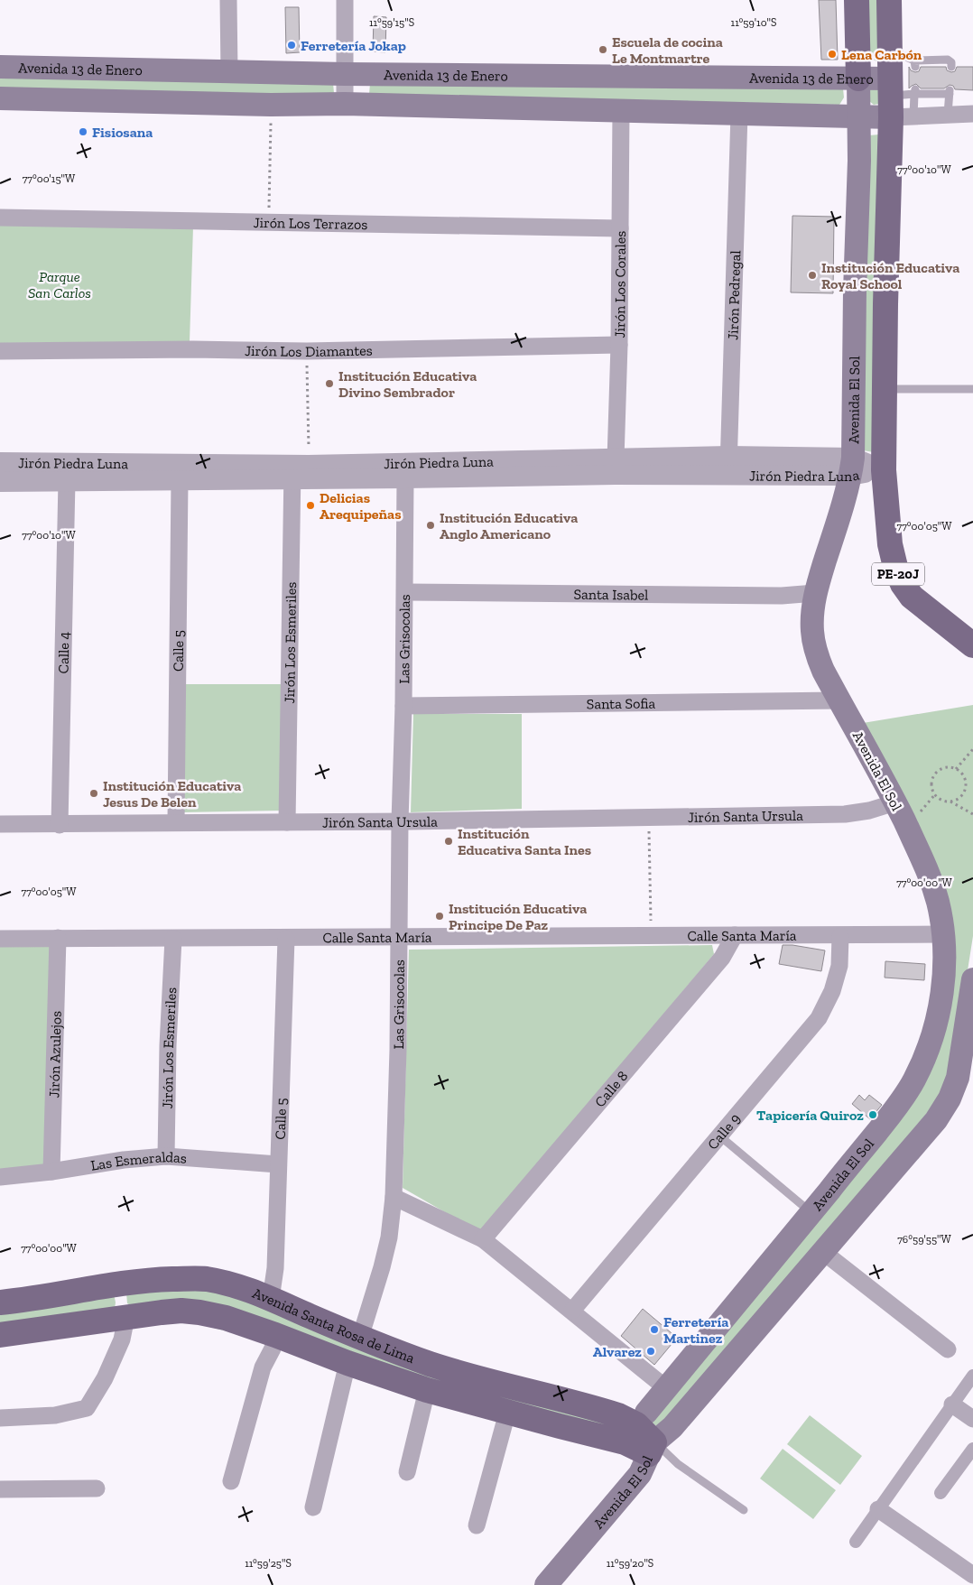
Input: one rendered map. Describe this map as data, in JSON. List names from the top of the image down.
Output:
{
  "streets": {
    "main road": [
      "Avenida 13 de Enero",
      "Avenida El Sol",
      "PE-20J",
      "Avenida Santa Rosa de Lima"
    ],
    "street": [
      "Jirón Los Terrazos",
      "Jirón Los Corales",
      "Jirón Pedregal",
      "Jirón Los Diamantes",
      "Jirón Piedra Luna",
      "Santa Isabel",
      "Las Grisocolas",
      "Jirón Los Esmeriles",
      "Calle 5",
      "Calle 4",
      "Santa Sofia",
      "Jirón Santa Ursula",
      "Calle Santa María",
      "Jirón Azulejos",
      "Calle 8",
      "Calle 9",
      "Las Esmeraldas"
    ]
  },
  "crossings": [
    ["Avenida 13 de Enero", "Jirón Los Corales"],
    ["Avenida 13 de Enero", "Jirón Pedregal"],
    ["Avenida 13 de Enero", "Avenida El Sol"],
    ["Avenida 13 de Enero", "PE-20J"],
    ["Jirón Los Terrazos", "Jirón Los Corales"],
    ["Jirón Los Corales", "Jirón Los Diamantes"],
    ["Jirón Los Corales", "Jirón Piedra Luna"],
    ["Jirón Pedregal", "Jirón Piedra Luna"],
    ["Avenida El Sol", "Jirón Piedra Luna"],
    ["Avenida El Sol", "Santa Isabel"],
    ["Avenida El Sol", "Santa Sofia"],
    ["Avenida El Sol", "Jirón Santa Ursula"],
    ["Avenida El Sol", "Calle Santa María"],
    ["Avenida El Sol", "Avenida Santa Rosa de Lima"],
    ["Jirón Piedra Luna", "PE-20J"],
    ["Jirón Piedra Luna", "Las Grisocolas"],
    ["Jirón Piedra Luna", "Jirón Los Esmeriles"],
    ["Jirón Piedra Luna", "Calle 5"],
    ["Jirón Piedra Luna", "Calle 4"],
    ["Santa Isabel", "Las Grisocolas"],
    ["Las Grisocolas", "Santa Sofia"],
    ["Las Grisocolas", "Jirón Santa Ursula"],
    ["Las Grisocolas", "Calle Santa María"],
    ["Las Grisocolas", "Avenida Santa Rosa de Lima"],
    ["Jirón Los Esmeriles", "Jirón Santa Ursula"],
    ["Jirón Los Esmeriles", "Calle Santa María"],
    ["Jirón Los Esmeriles", "Las Esmeraldas"],
    ["Calle 5", "Jirón Santa Ursula"],
    ["Calle 5", "Calle Santa María"],
    ["Calle 5", "Las Esmeraldas"],
    ["Calle 5", "Avenida Santa Rosa de Lima"],
    ["Calle 4", "Jirón Santa Ursula"],
    ["Calle Santa María", "Jirón Azulejos"],
    ["Calle Santa María", "Calle 8"],
    ["Calle Santa María", "Calle 9"],
    ["Jirón Azulejos", "Las Esmeraldas"]
  ],
  "parks": ["Parque San Carlos"],
  "places": [
    "Ferretería Jokap",
    "Escuela de cocina Le Montmartre",
    "Lena Carbón",
    "Fisiosana",
    "Institución Educativa Royal School",
    "Institución Educativa Divino Sembrador",
    "Delicias Arequipeñas",
    "Institución Educativa Anglo Americano",
    "Institución Educativa Jesus De Belen",
    "Institución Educativa Santa Ines",
    "Institución Educativa Principe De Paz",
    "Tapicería Quiroz",
    "Ferretería Martinez",
    "Alvarez"
  ],
  "coordinates": [
    "11°59'15\"S",
    "11°59'10\"S",
    "77°00'10\"W",
    "77°00'15\"W",
    "77°00'05\"W",
    "77°00'00\"W",
    "76°59'55\"W",
    "11°59'25\"S",
    "11°59'20\"S"
  ]
}
